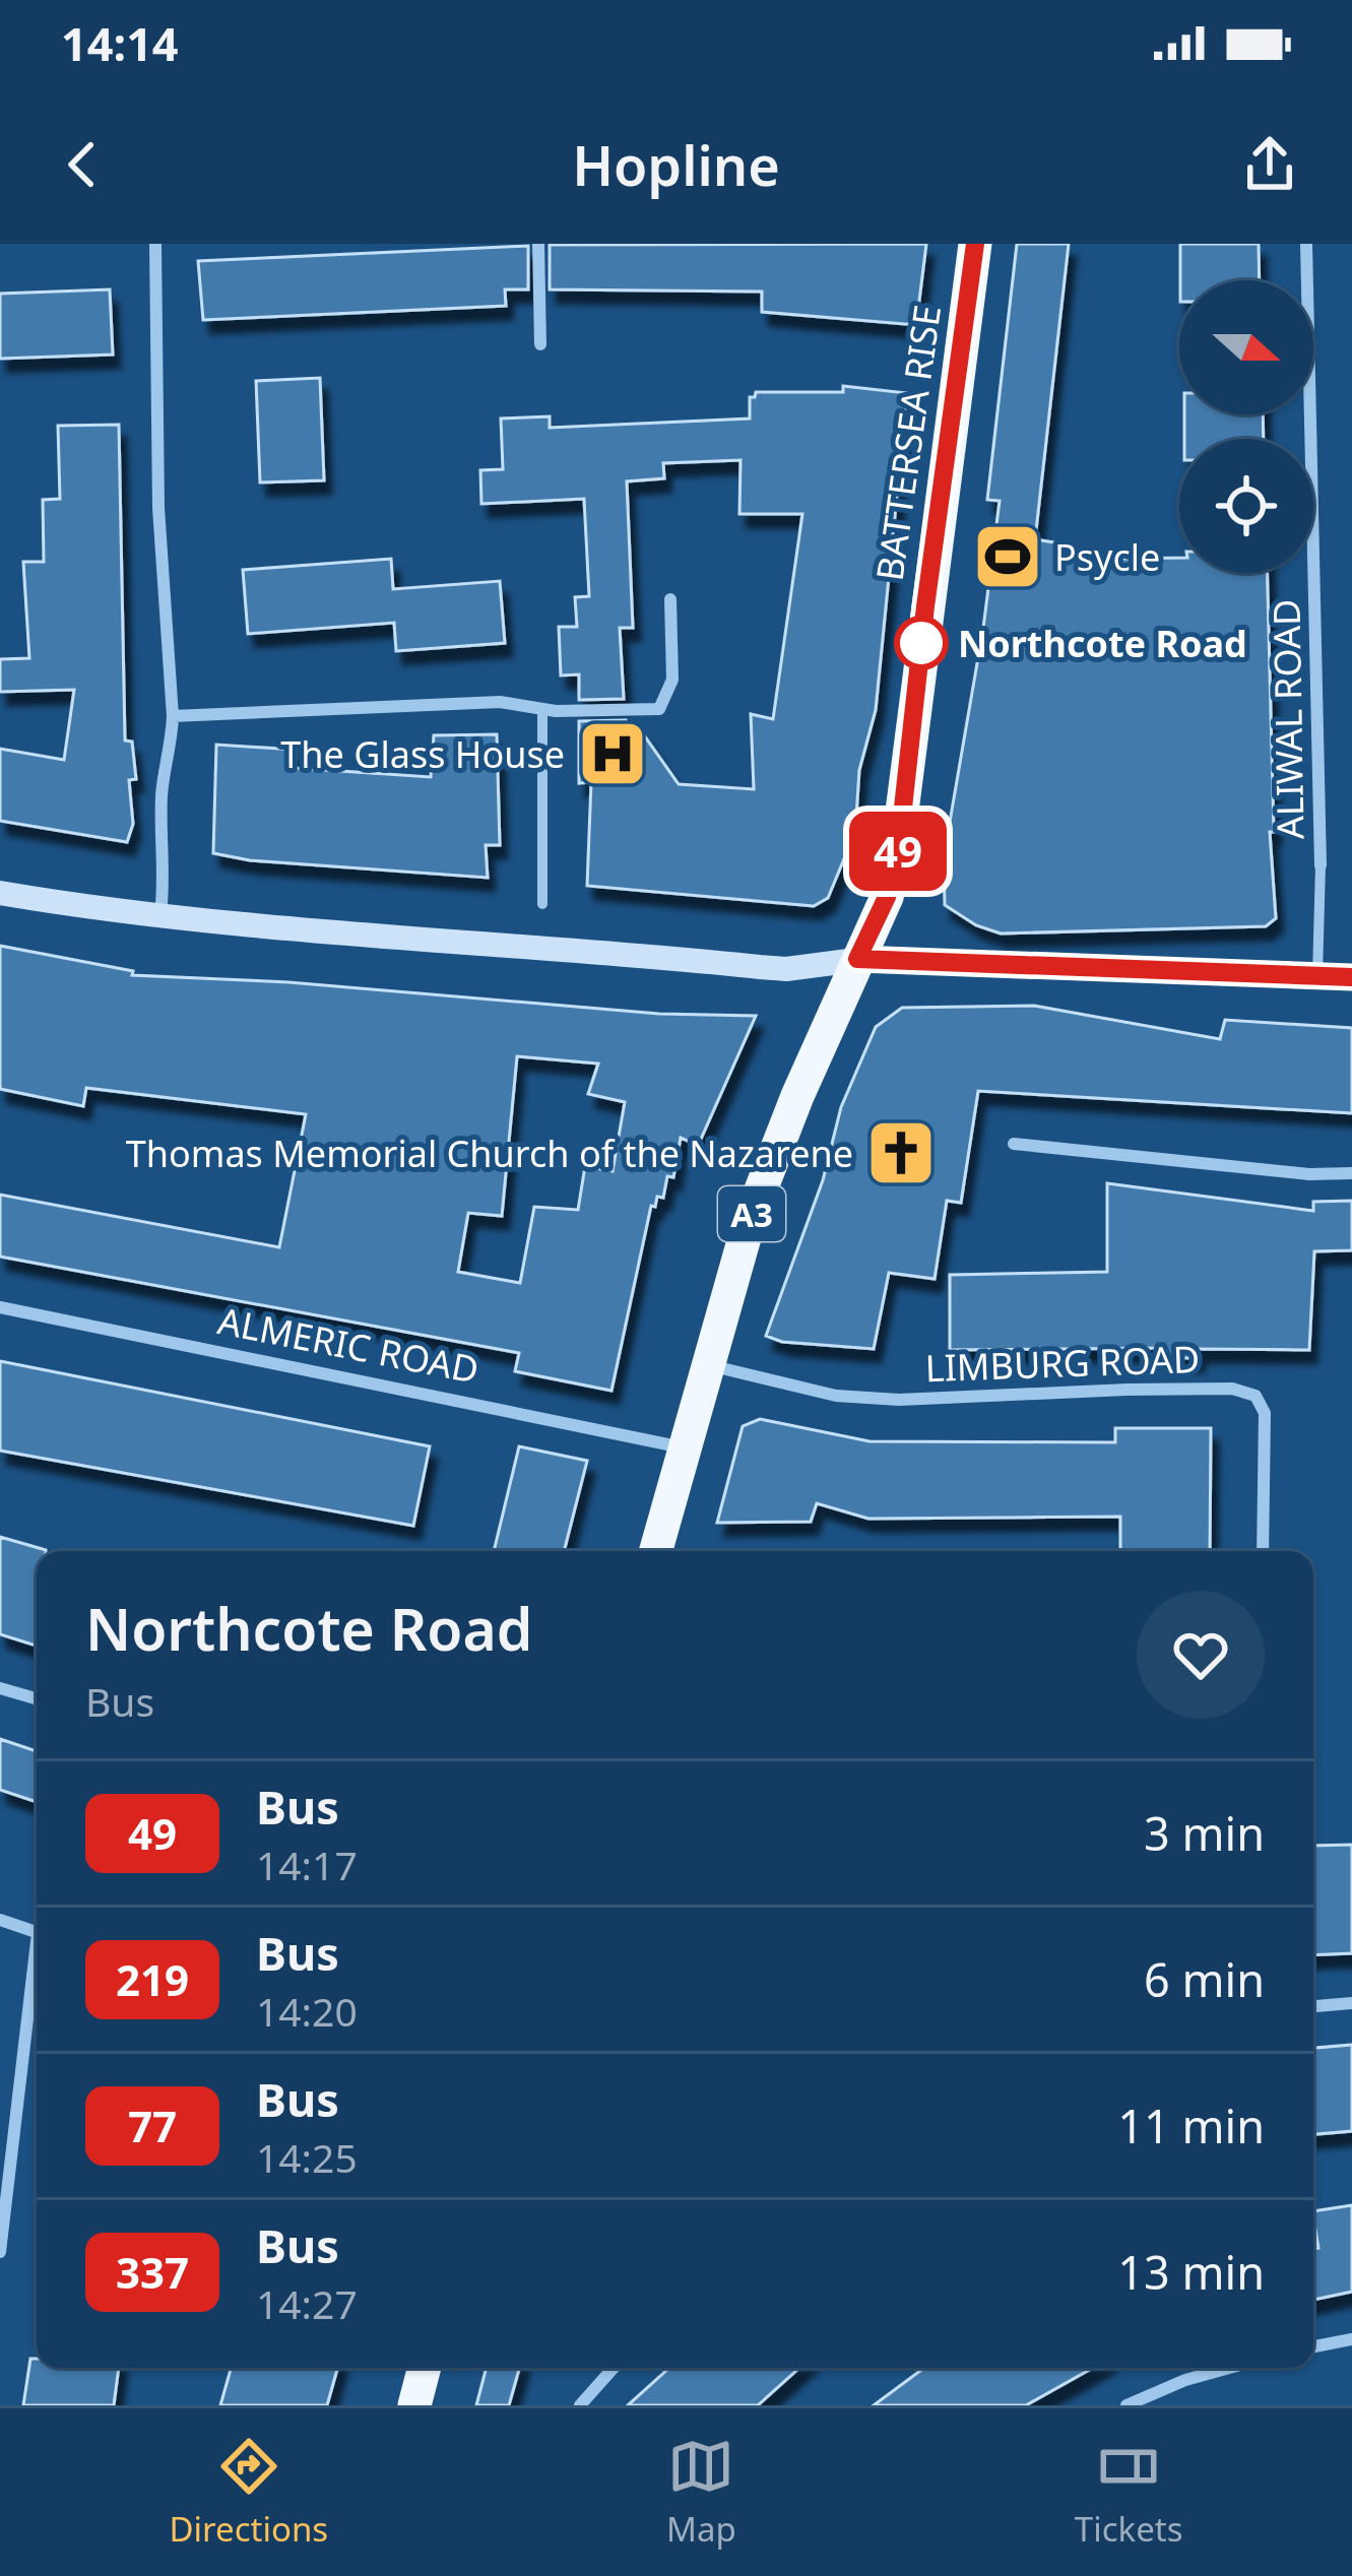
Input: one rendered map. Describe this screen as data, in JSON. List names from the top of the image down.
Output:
{
  "streets": {
    "highway": ["BATTERSEA RISE", "A3"],
    "street": ["ALIWAL ROAD", "ALMERIC ROAD", "LIMBURG ROAD"]
  },
  "crossings": [
    ["BATTERSEA RISE", "ALMERIC ROAD"],
    ["BATTERSEA RISE", "LIMBURG ROAD"]
  ],
  "places": {
    "sports": ["Psycle"],
    "other": ["Northcote Road"],
    "hospital": ["The Glass House"],
    "church": ["Thomas Memorial Church of the Nazarene"]
  },
  "lines": ["bus line 49"],
  "north": "right",
  "page": {
    "status": "14:14",
    "header": "Hopline",
    "on_map": "49",
    "heading": ["Northcote Road", "Bus"],
    "list": [
      {
        "mark": "49",
        "name": "Bus",
        "note": "14:17",
        "value": "3 min"
      },
      {
        "mark": "219",
        "name": "Bus",
        "note": "14:20",
        "value": "6 min"
      },
      {
        "mark": "77",
        "name": "Bus",
        "note": "14:25",
        "value": "11 min"
      },
      {
        "mark": "337",
        "name": "Bus",
        "note": "14:27",
        "value": "13 min"
      }
    ],
    "tabs": ["Directions", "Map", "Tickets"]
  }
}
